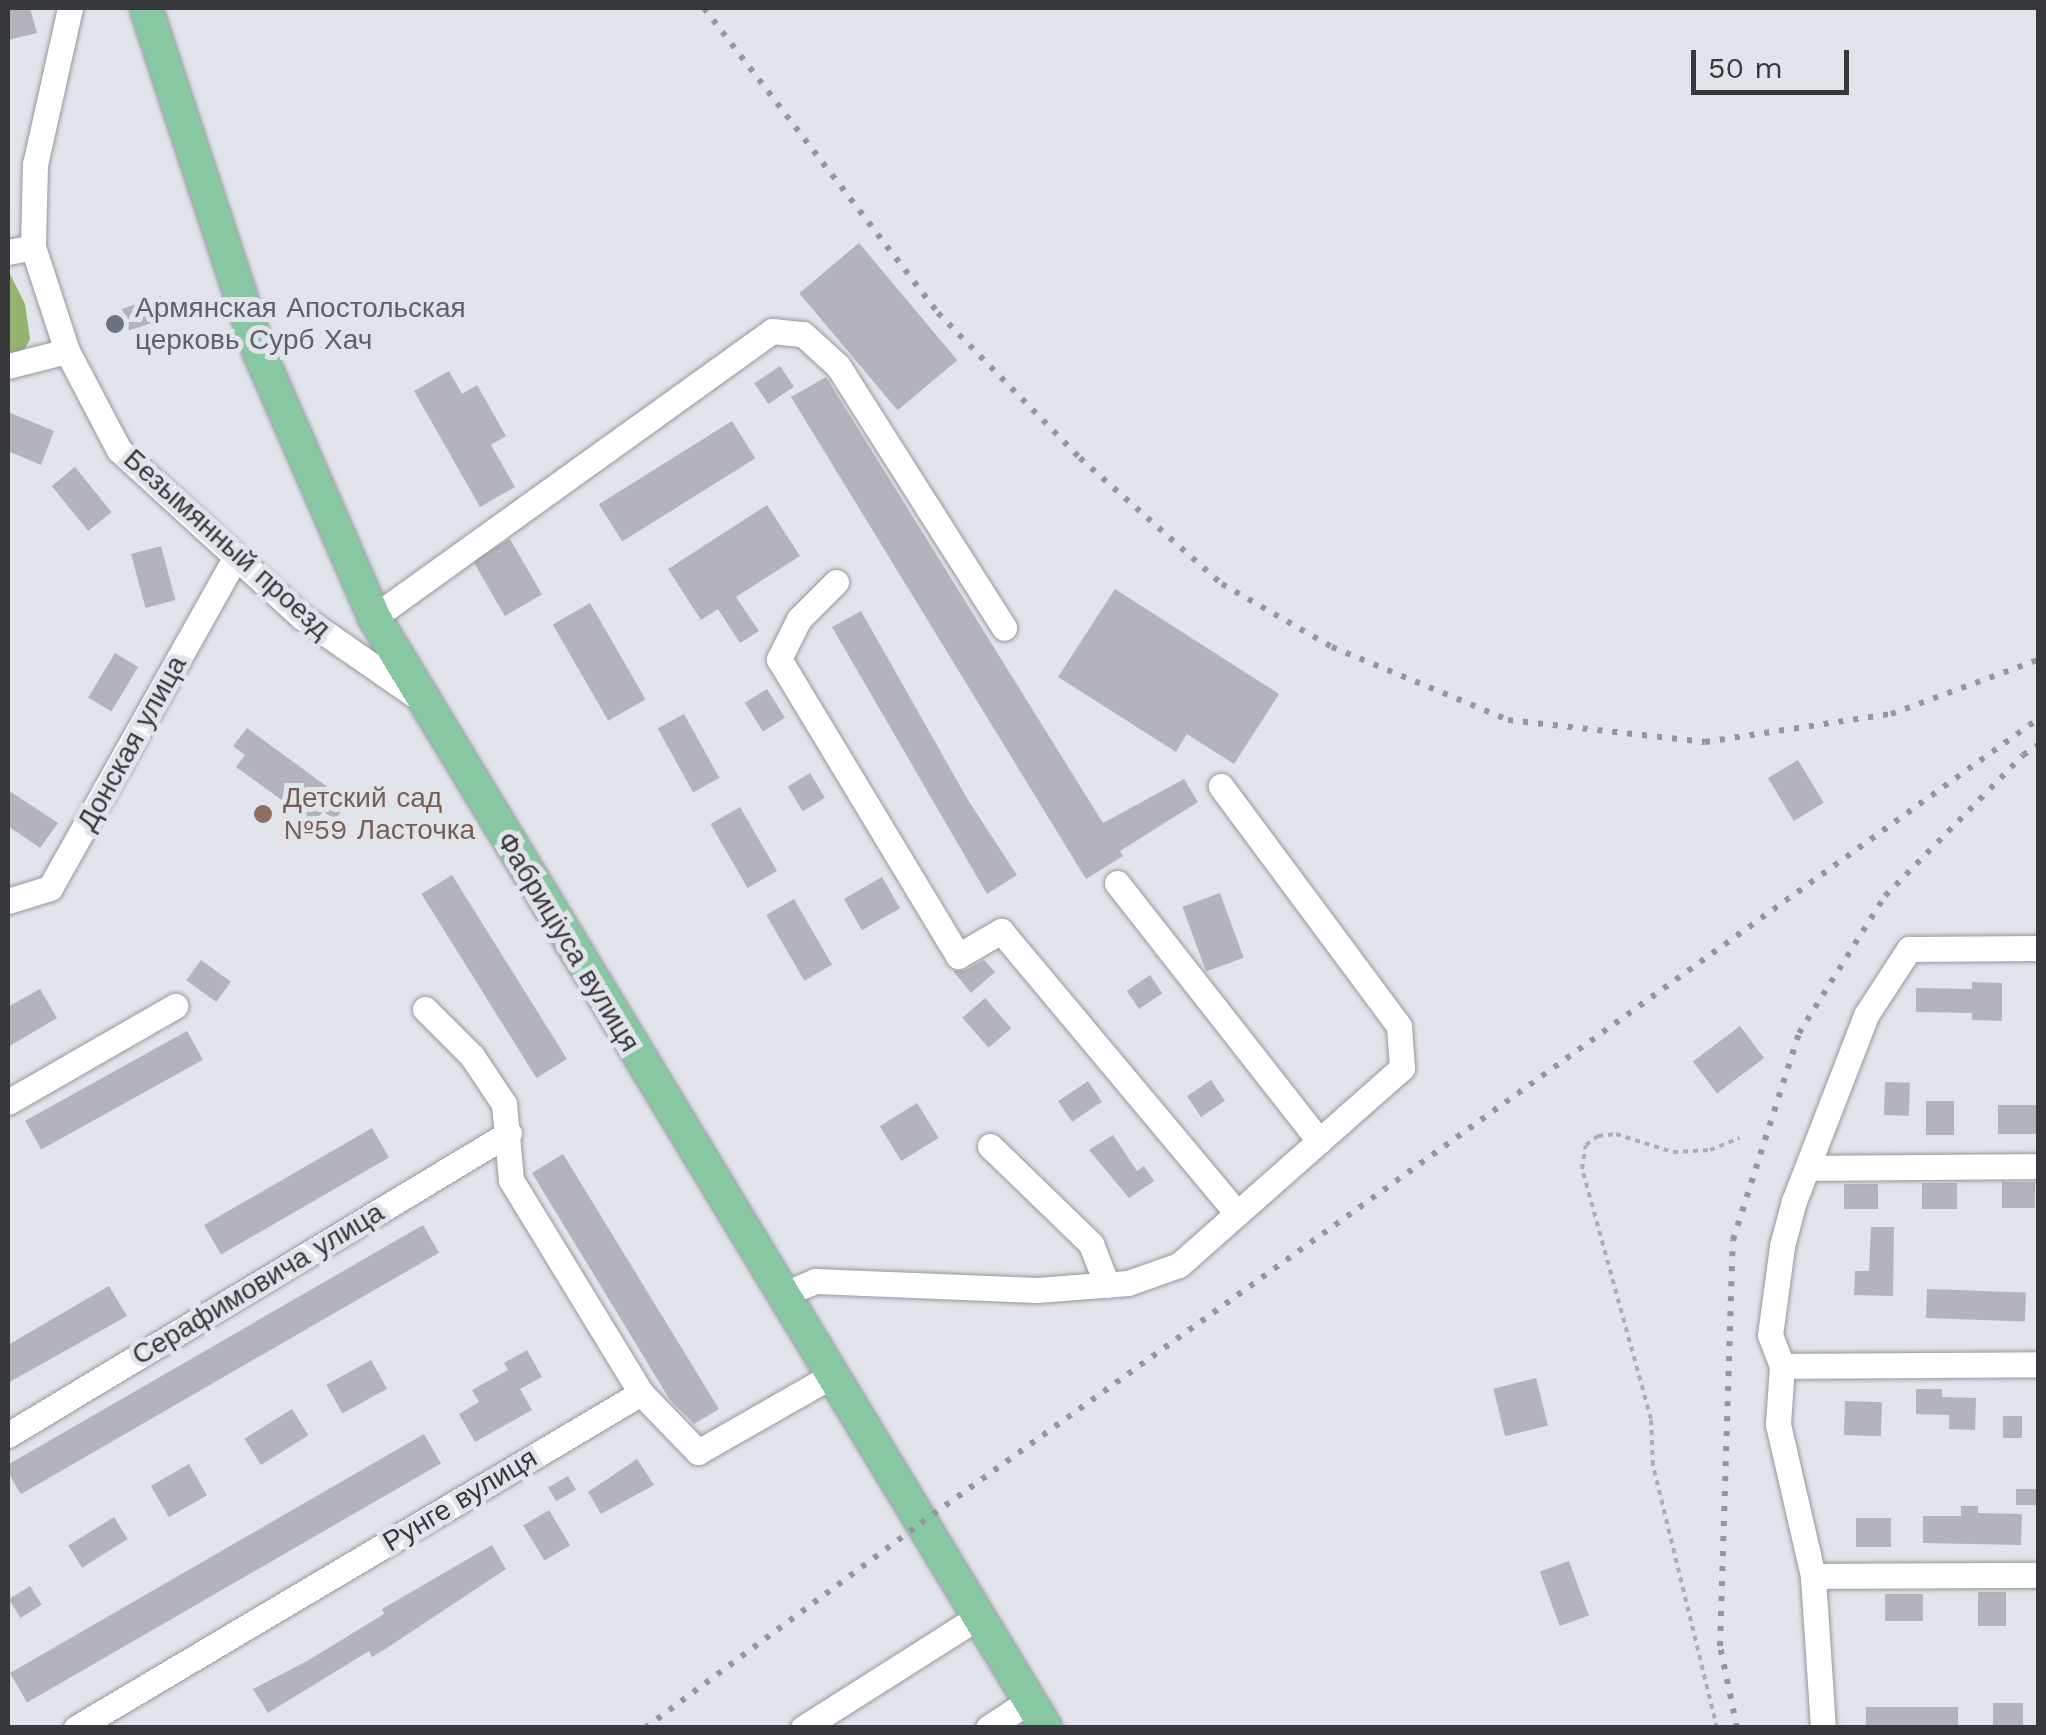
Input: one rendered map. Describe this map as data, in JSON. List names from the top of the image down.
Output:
{
  "streets": {
    "main road": ["Фабриціуса вулиця"],
    "street": [
      "Безымянный проезд",
      "Донская улица",
      "Серафимовича улица",
      "Рунге вулиця"
    ]
  },
  "crossings": [
    ["Безымянный проезд", "Донская улица"],
    ["Безымянный проезд", "Фабриціуса вулиця"]
  ],
  "places": ["Армянская Апостольская церковь Сурб Хач", "Детский сад №59 Ласточка"],
  "scale_bar": "50 m"
}
